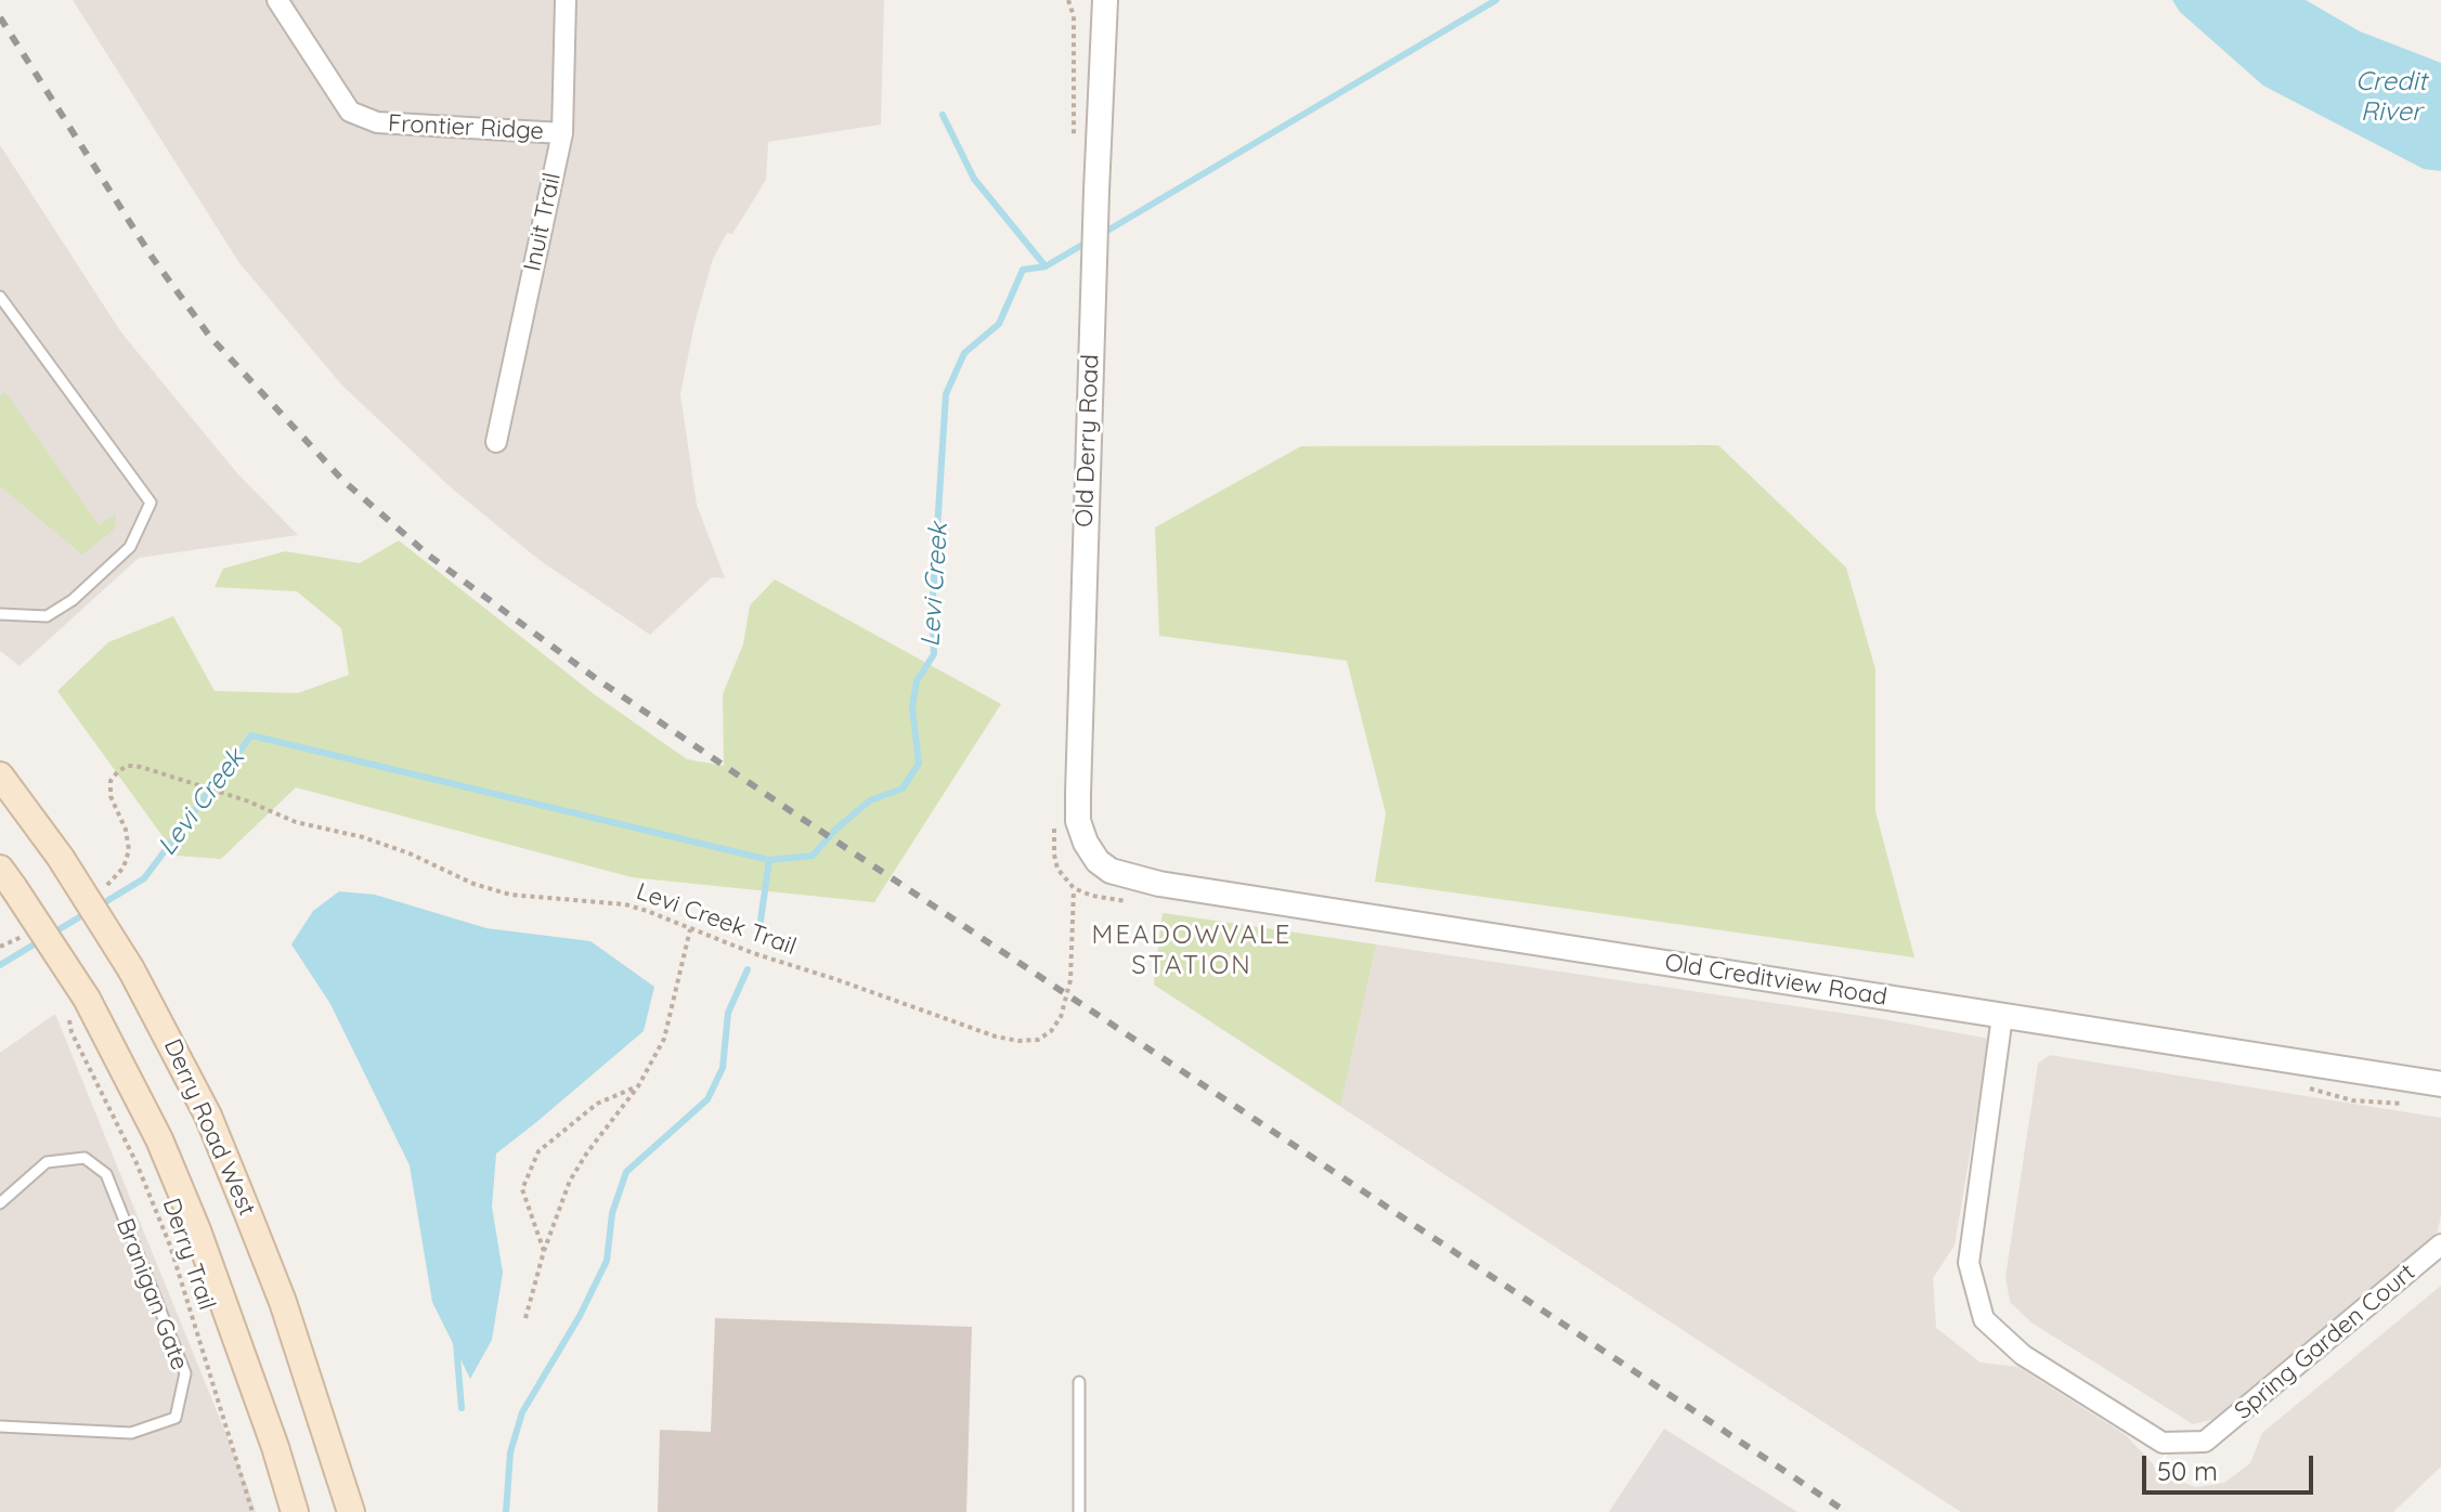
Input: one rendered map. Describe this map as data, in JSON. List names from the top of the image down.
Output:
{
  "streets": {
    "main road": ["Derry Road West"],
    "street": [
      "Frontier Ridge",
      "Inuit Trail",
      "Old Derry Road",
      "Old Creditview Road",
      "Spring Garden Court"
    ],
    "lane": ["Branigan Gate"],
    "path": ["Levi Creek Trail", "Derry Trail"]
  },
  "crossings": [
    ["Frontier Ridge", "Inuit Trail"],
    ["Old Derry Road", "Old Creditview Road"],
    ["Old Creditview Road", "Spring Garden Court"]
  ],
  "districts": ["MEADOWVALE STATION"],
  "water": ["Credit River", "Levi Creek"],
  "scale_bar": "50 m"
}
